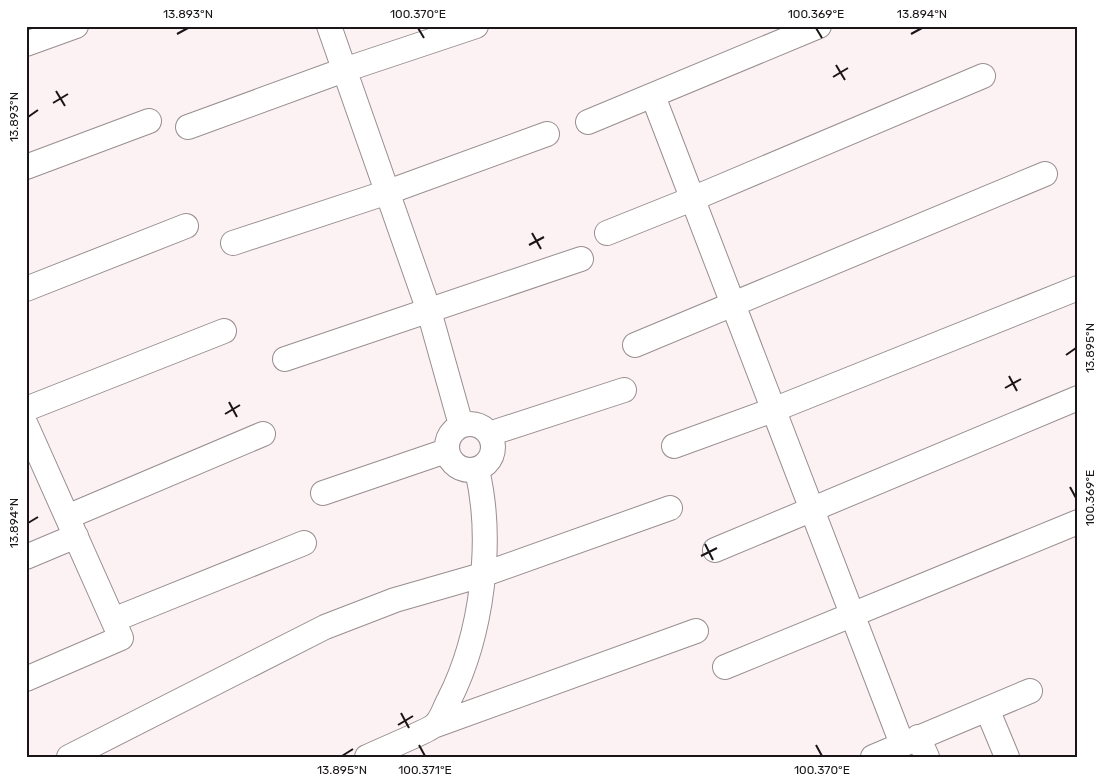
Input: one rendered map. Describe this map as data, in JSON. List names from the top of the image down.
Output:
{
  "coordinates": [
    "13.893°N",
    "100.370°E",
    "100.369°E",
    "13.894°N",
    "13.895°N",
    "100.371°E"
  ]
}
